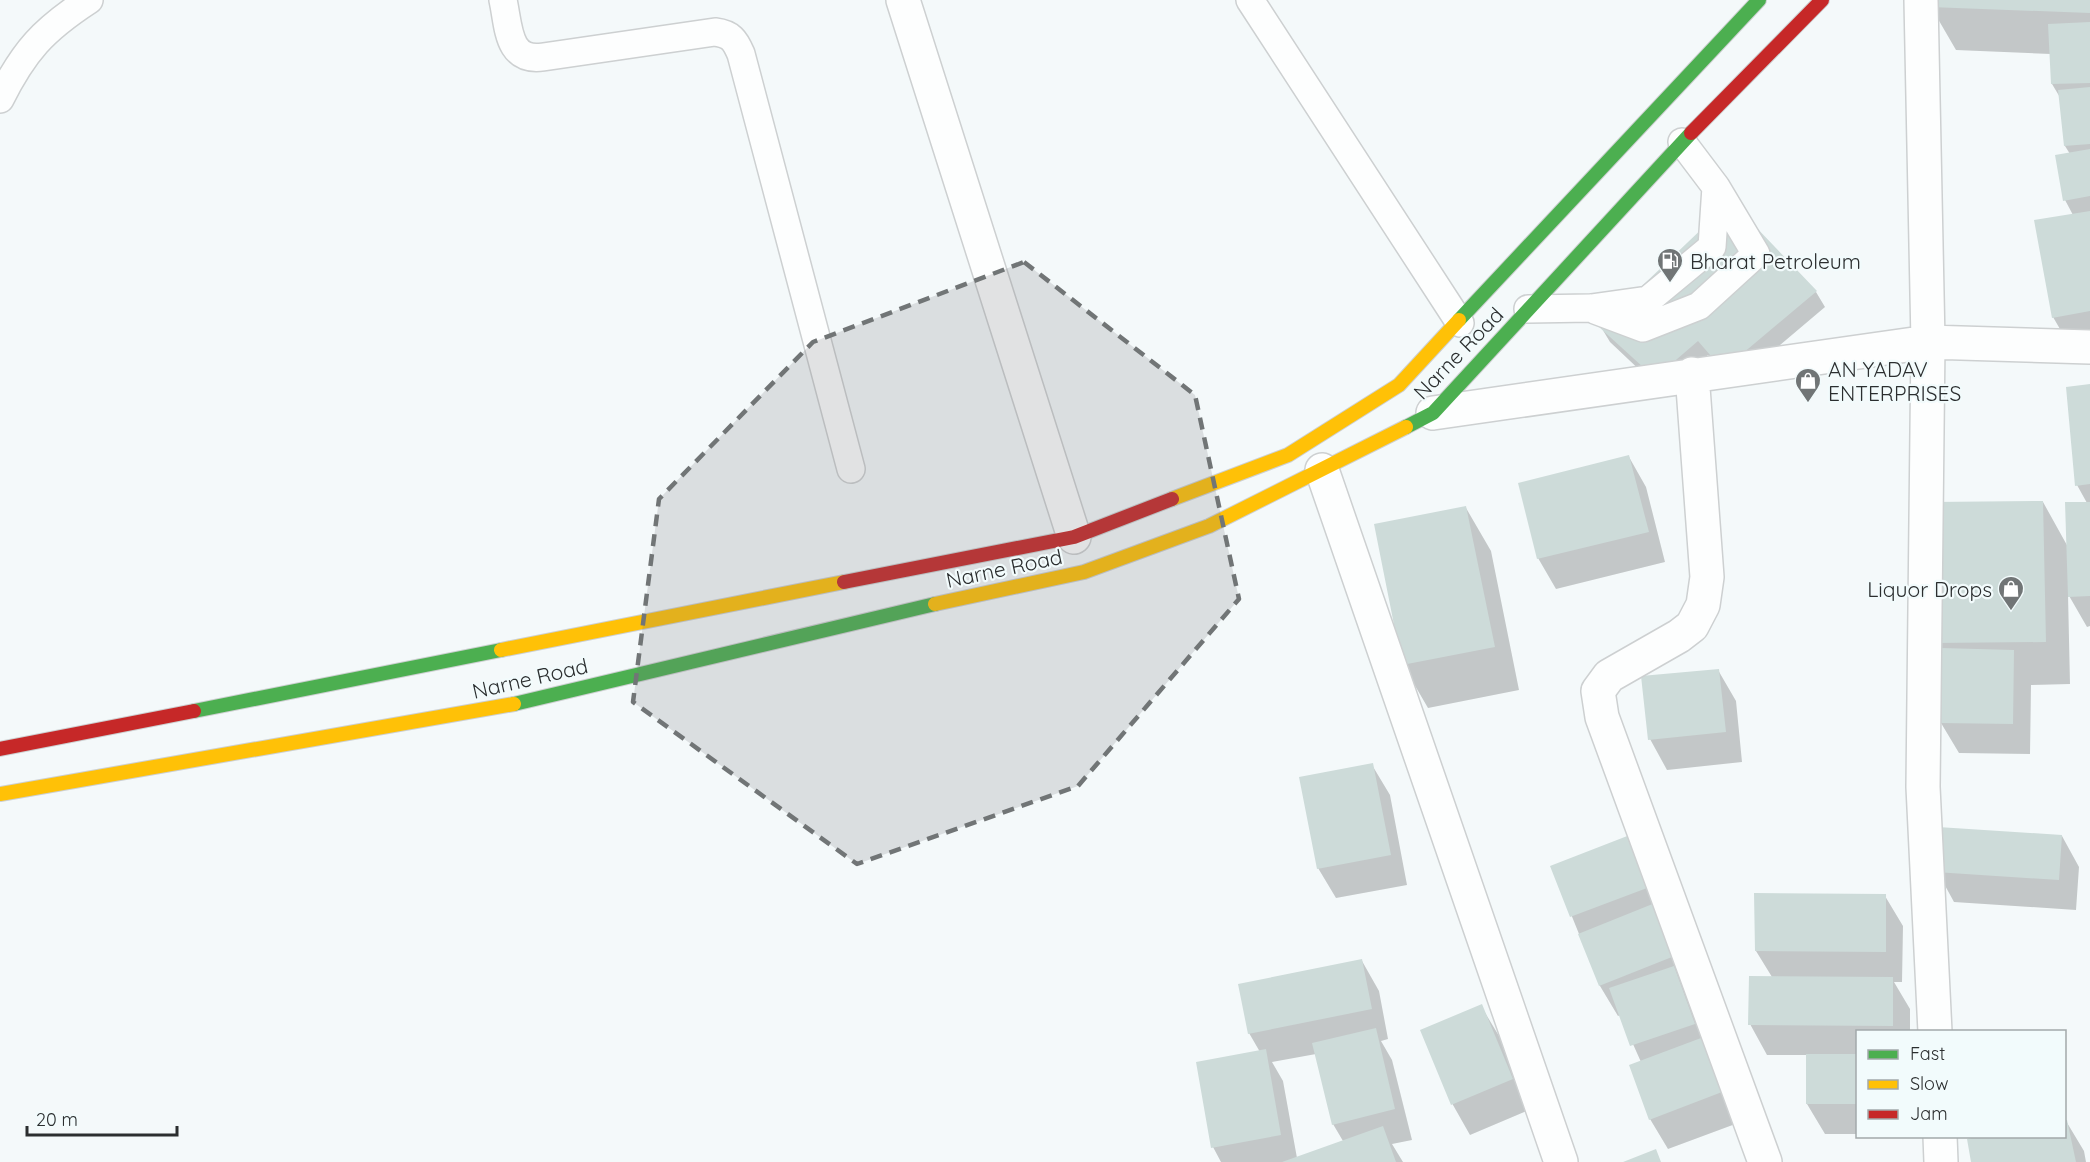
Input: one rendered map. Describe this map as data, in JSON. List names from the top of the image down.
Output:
{
  "streets": {
    "main road": ["Narne Road"]
  },
  "places": {
    "fuel station": ["Bharat Petroleum"],
    "shop": ["AN YADAV ENTERPRISES", "Liquor Drops"]
  },
  "legend": ["Fast", "Slow", "Jam"],
  "scale_bar": "20 m"
}
